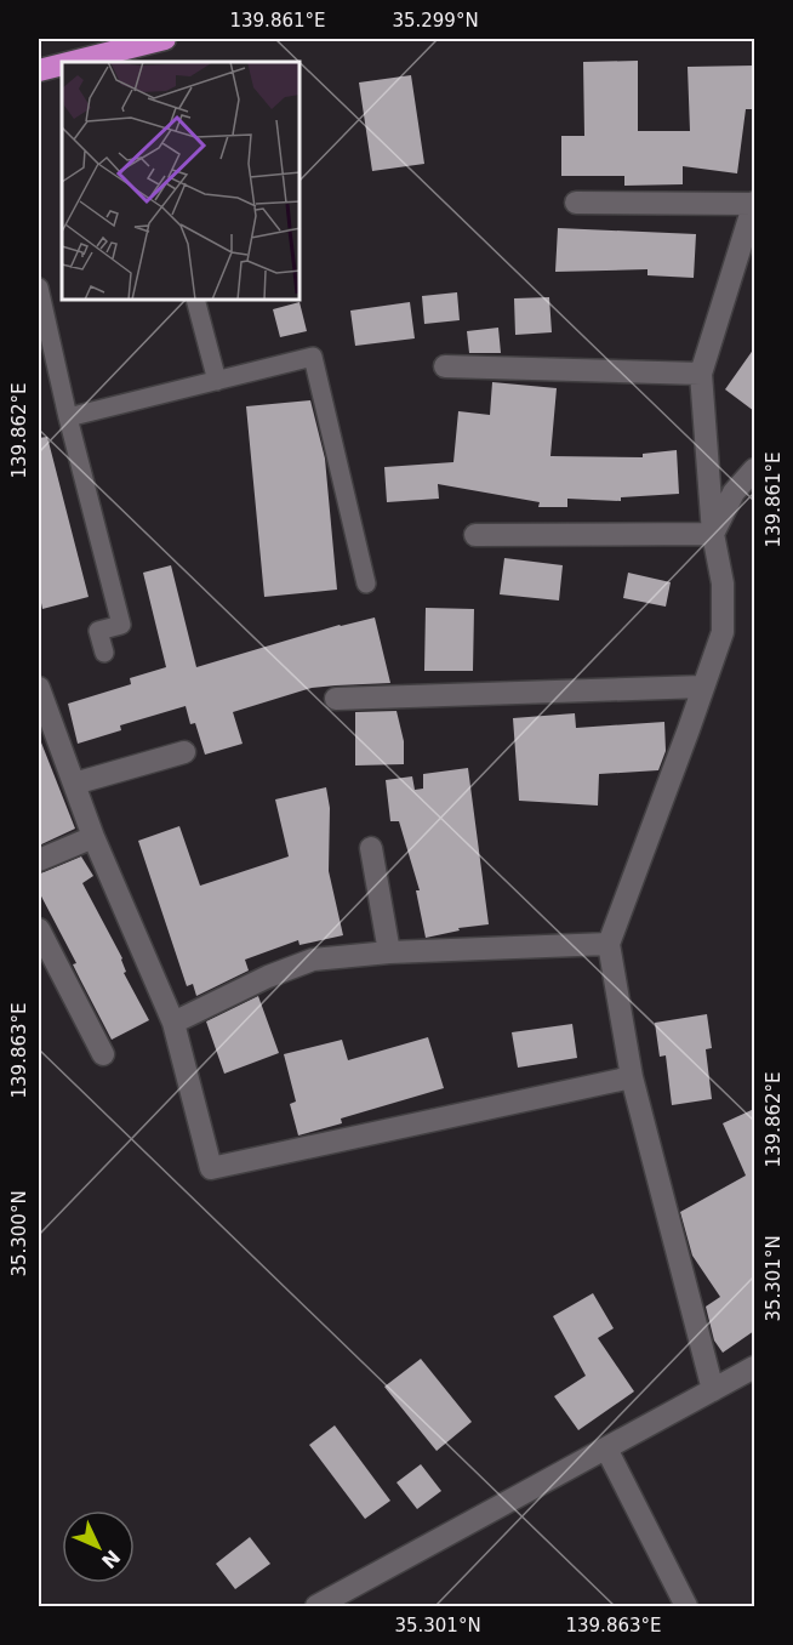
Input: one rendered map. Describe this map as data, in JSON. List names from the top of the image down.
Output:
{
  "north": "bottom right",
  "coordinates": [
    "139.861°E",
    "35.299°N",
    "139.862°E",
    "139.863°E",
    "35.300°N",
    "35.301°N"
  ]
}
